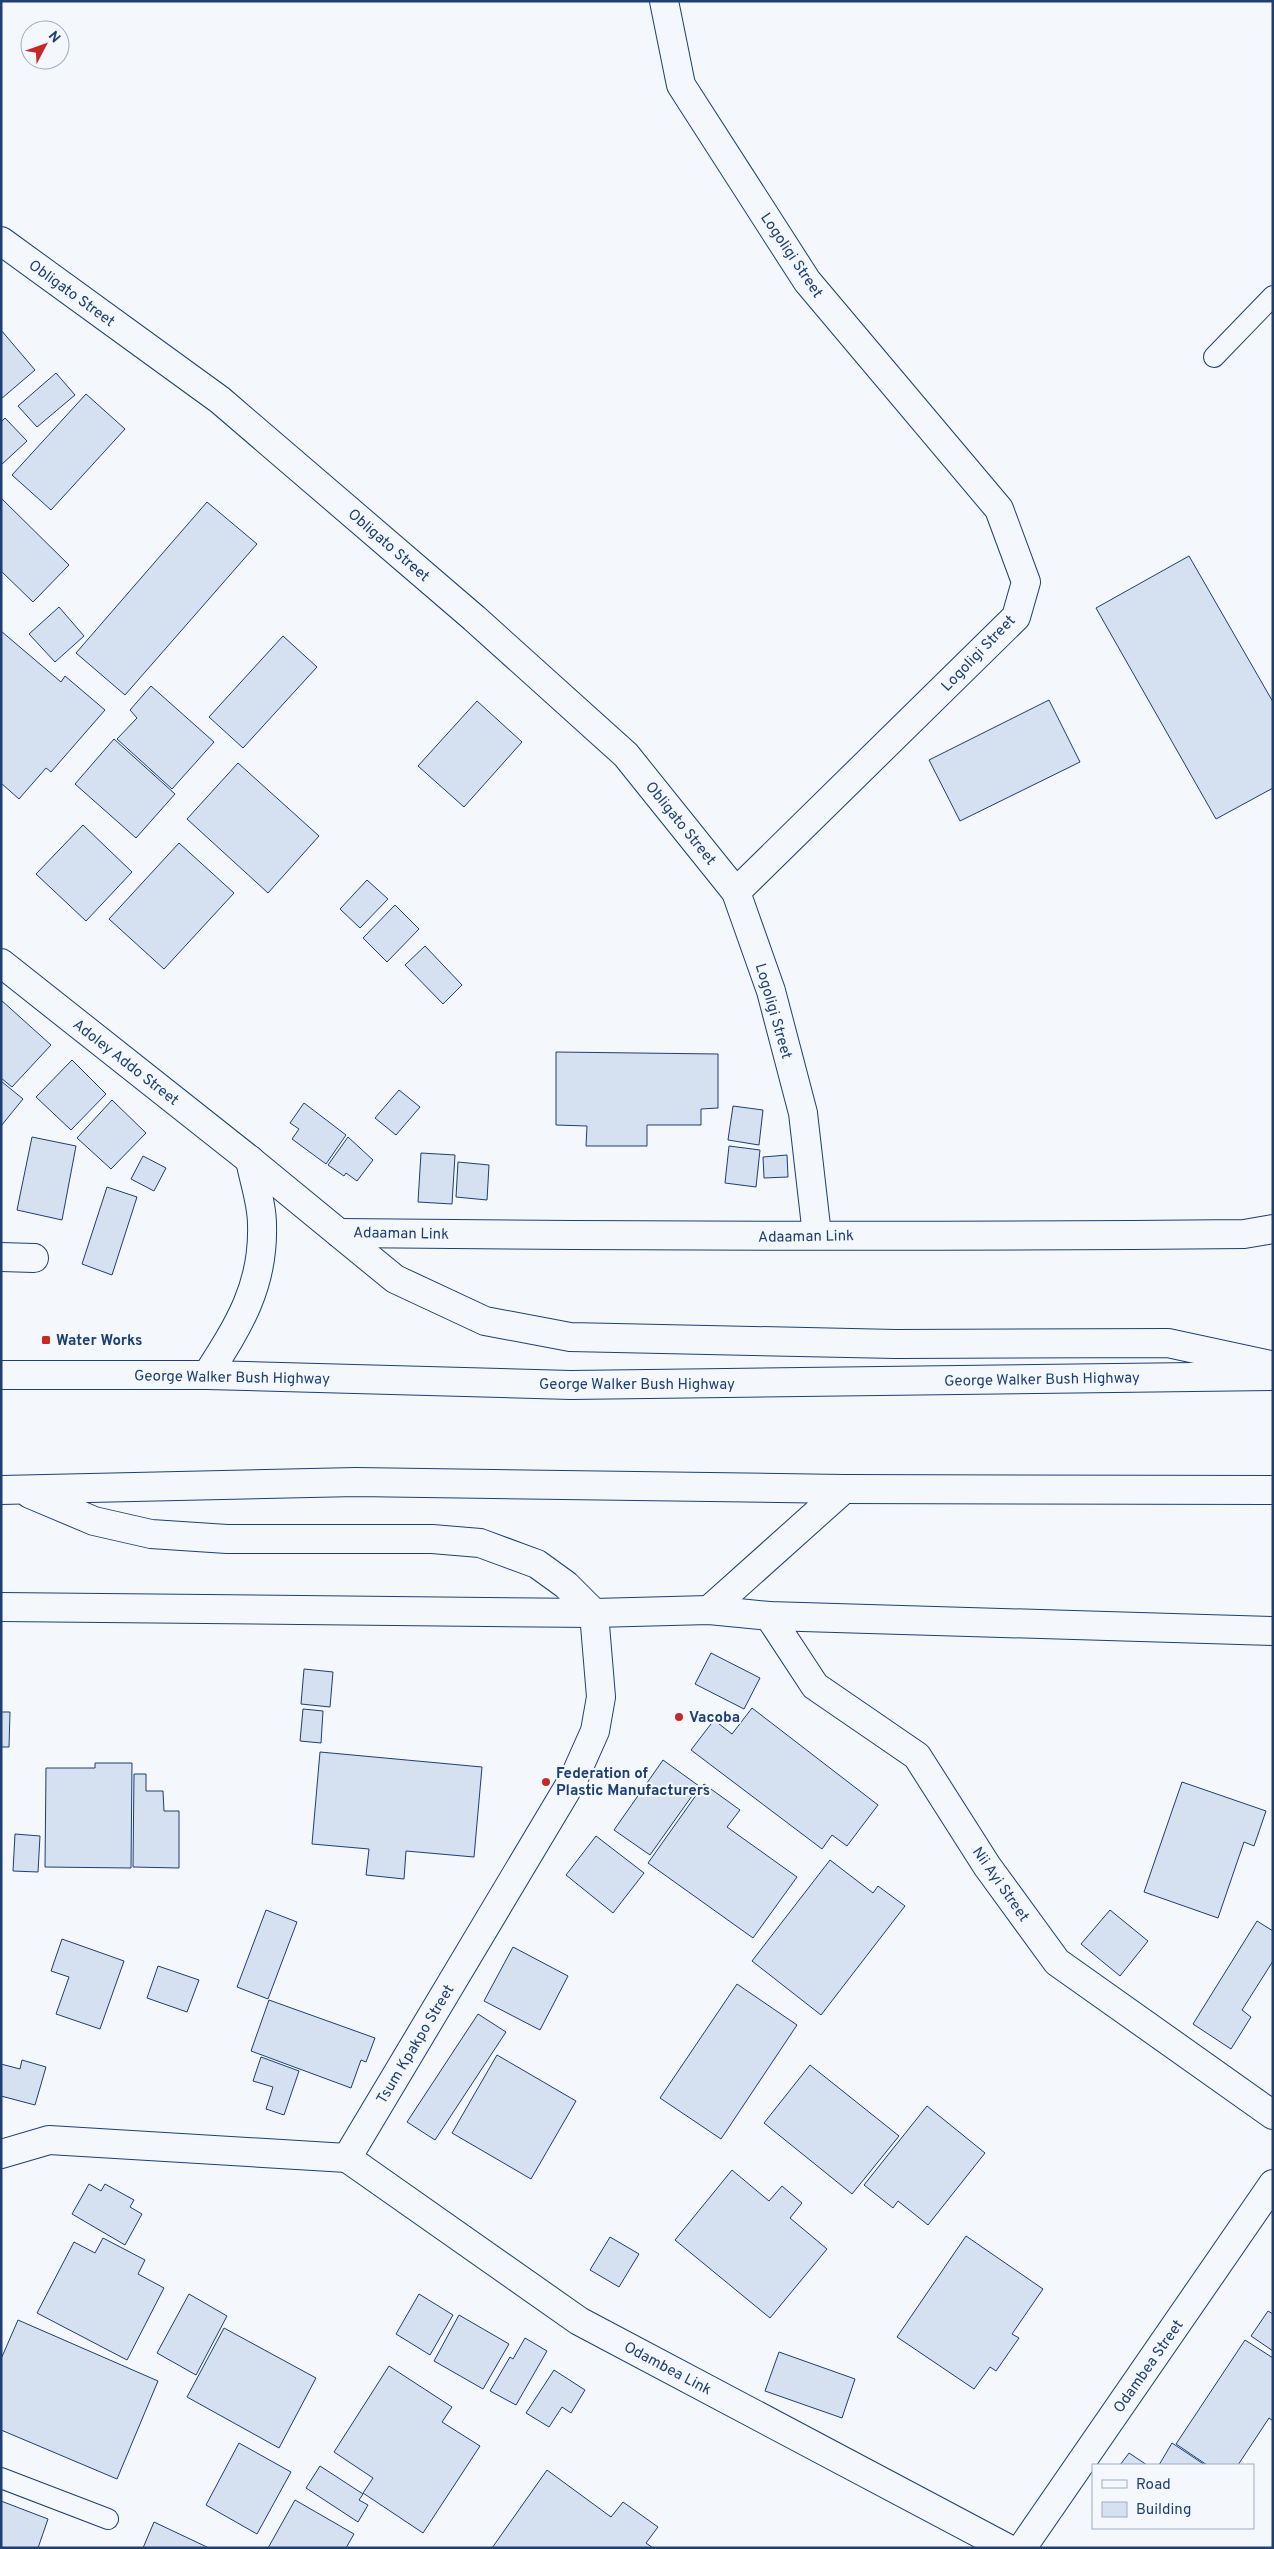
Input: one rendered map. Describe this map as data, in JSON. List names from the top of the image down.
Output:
{
  "streets": {
    "main road": [
      "Logoligi Street",
      "Obligato Street",
      "Adoley Addo Street",
      "Adaaman Link",
      "George Walker Bush Highway",
      "Nii Ayi Street",
      "Tsum Kpakpo Street",
      "Odambea Street",
      "Odambea Link"
    ]
  },
  "crossings": [
    ["Logoligi Street", "Obligato Street"],
    ["Logoligi Street", "Adaaman Link"],
    ["Adoley Addo Street", "Adaaman Link"],
    ["Tsum Kpakpo Street", "Odambea Link"]
  ],
  "places": {
    "transit": ["Water Works"],
    "other": ["Vacoba", "Federation of Plastic Manufacturers"]
  },
  "legend": ["Road", "Building"],
  "north": "top right"
}
